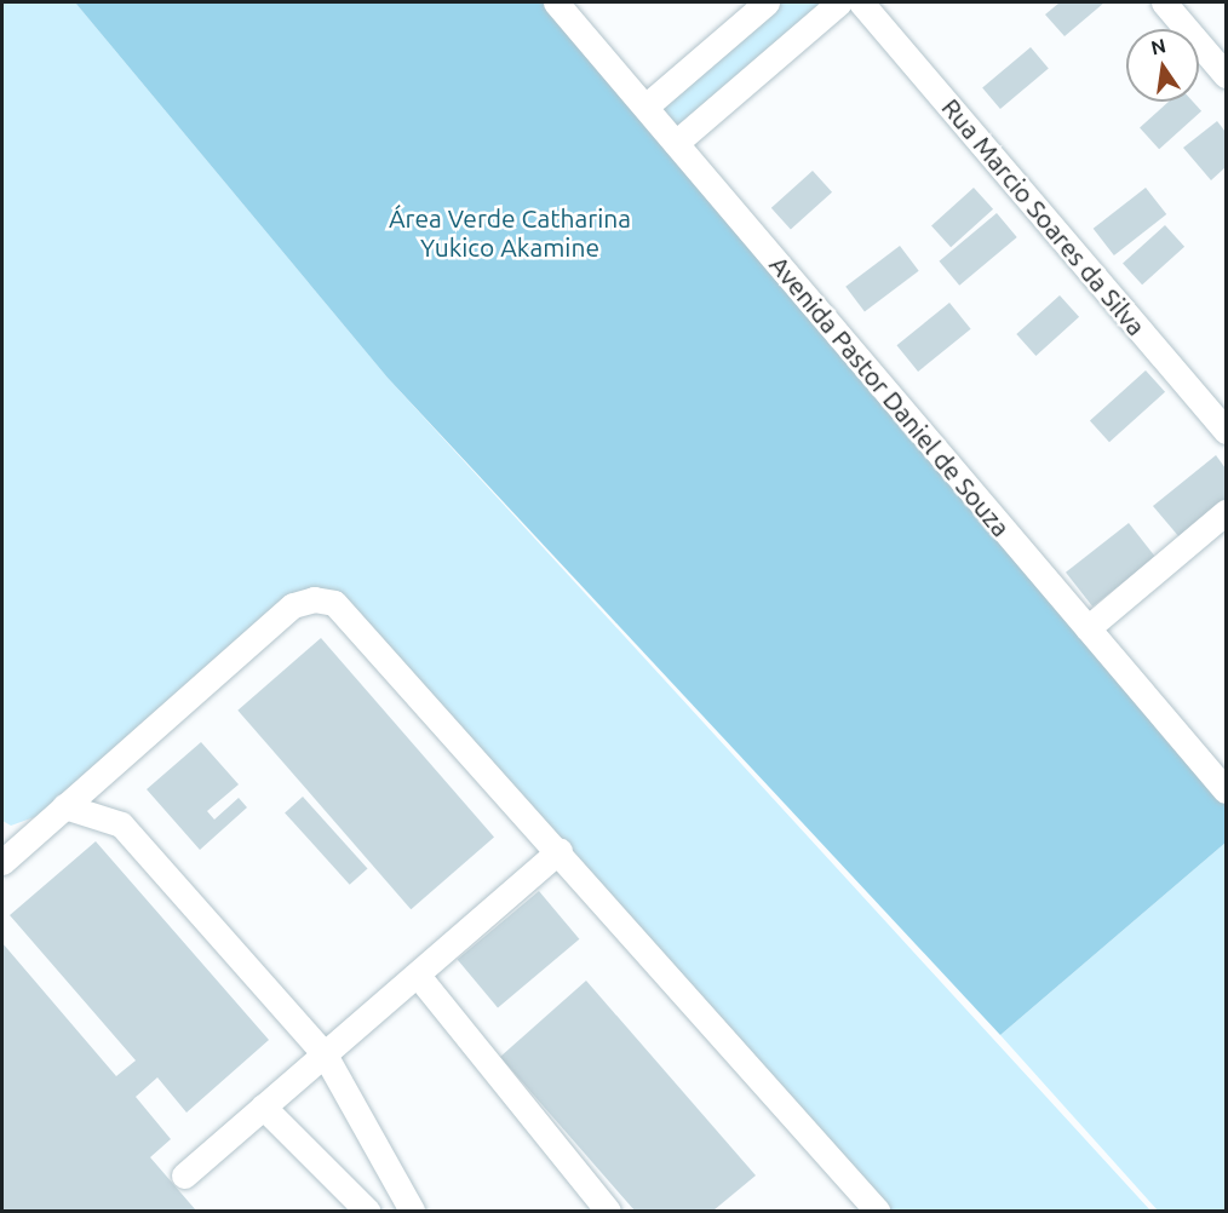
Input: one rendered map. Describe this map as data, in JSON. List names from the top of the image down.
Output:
{
  "streets": {
    "street": ["Rua Marcio Soares da Silva", "Avenida Pastor Daniel de Souza"]
  },
  "parks": ["Área Verde Catharina Yukico Akamine"],
  "north": "top"
}
